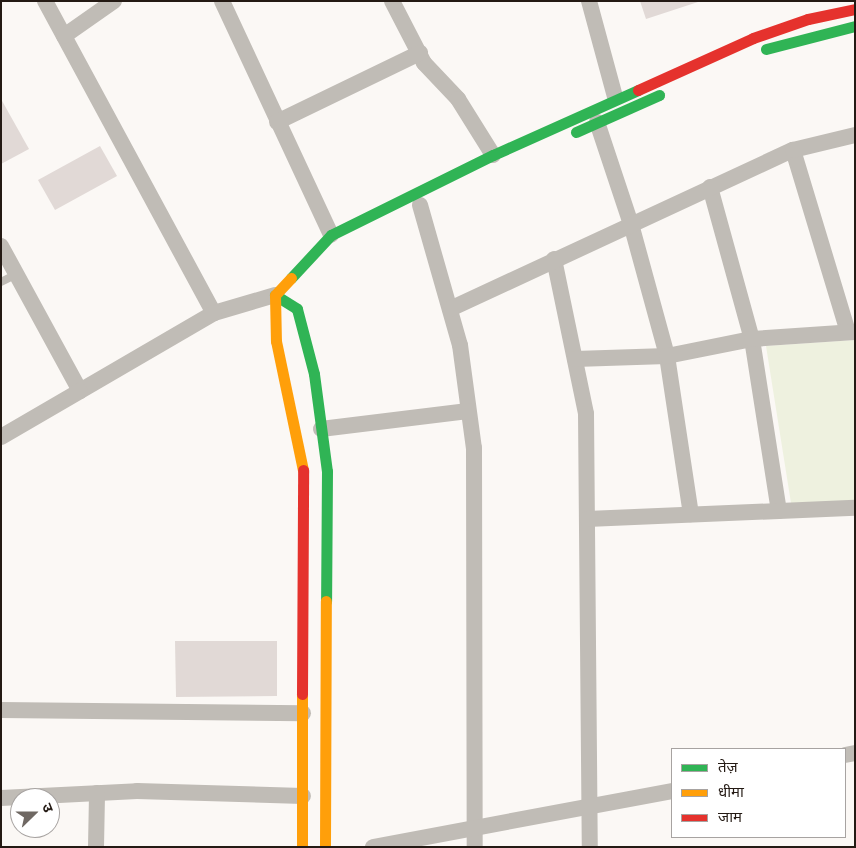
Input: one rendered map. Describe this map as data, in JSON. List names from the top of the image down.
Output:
{
  "legend": ["तेज़", "धीमा", "जाम"],
  "north": "right"
}
